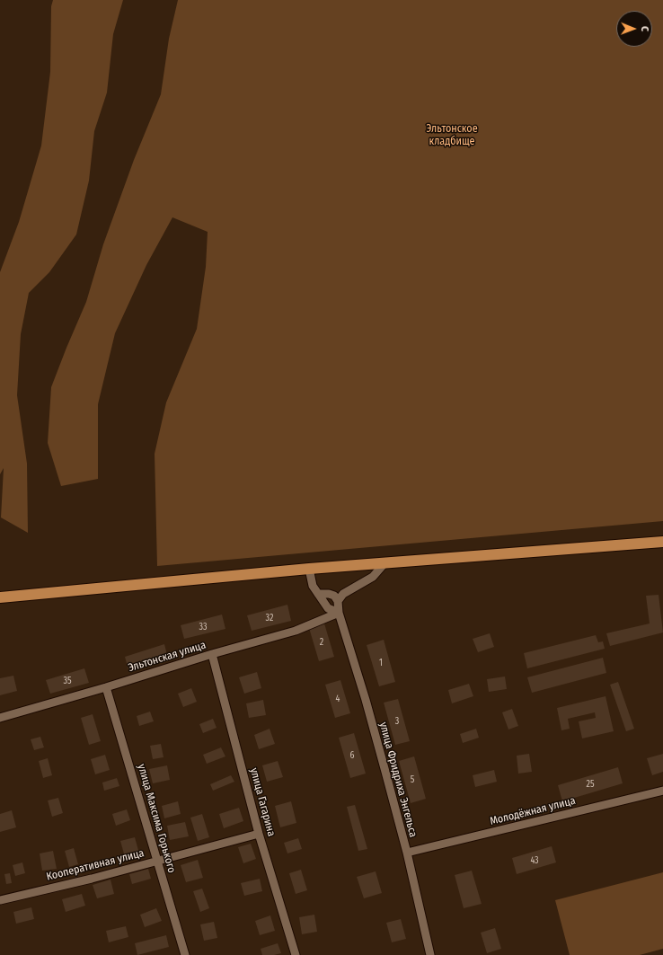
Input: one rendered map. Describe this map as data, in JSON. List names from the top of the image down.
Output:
{
  "streets": {
    "street": [
      "Эльтонская улица",
      "улица Фридриха Энгельса",
      "улица Гагарина",
      "Молодёжная улица",
      "улица Максима Горького",
      "Кооперативная улица"
    ]
  },
  "crossings": [
    ["Эльтонская улица", "улица Фридриха Энгельса"],
    ["Эльтонская улица", "улица Гагарина"],
    ["Эльтонская улица", "улица Максима Горького"],
    ["улица Фридриха Энгельса", "Молодёжная улица"],
    ["улица Гагарина", "Кооперативная улица"],
    ["улица Максима Горького", "Кооперативная улица"]
  ],
  "parks": ["Эльтонское кладбище"],
  "house_numbers": [
    "32",
    "33",
    "2",
    "1",
    "35",
    "4",
    "3",
    "6",
    "5",
    "25",
    "43"
  ],
  "north": "right"
}
